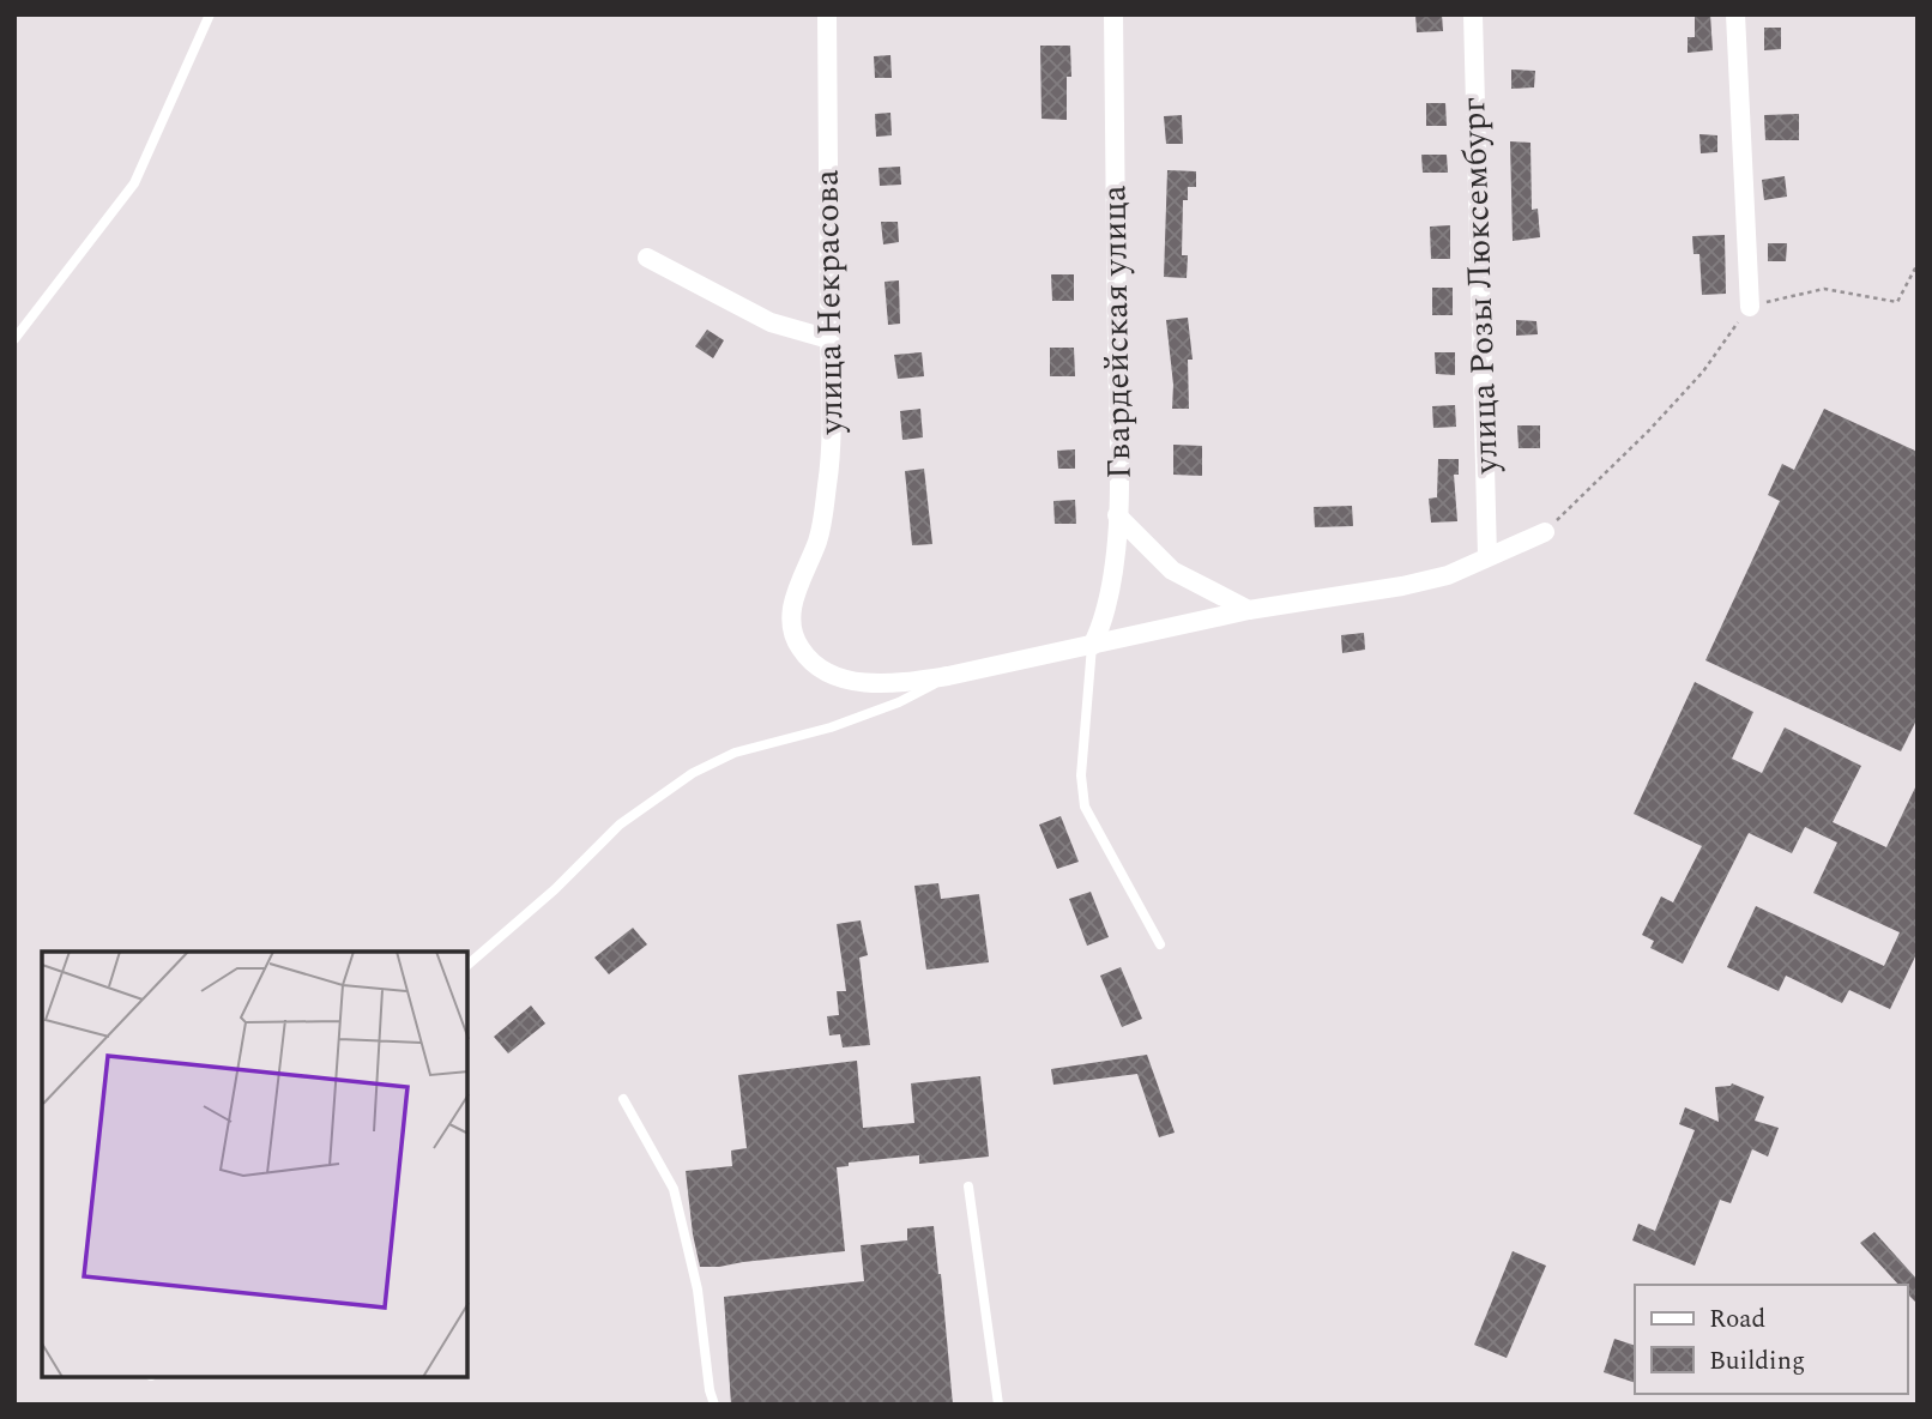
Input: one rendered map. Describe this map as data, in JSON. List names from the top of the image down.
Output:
{
  "streets": {
    "street": ["улица Розы Люксембург", "улица Некрасова", "Гвардейская улица"]
  },
  "crossings": [
    ["улица Розы Люксембург", "улица Некрасова"],
    ["улица Некрасова", "Гвардейская улица"]
  ],
  "legend": ["Road", "Building"]
}
